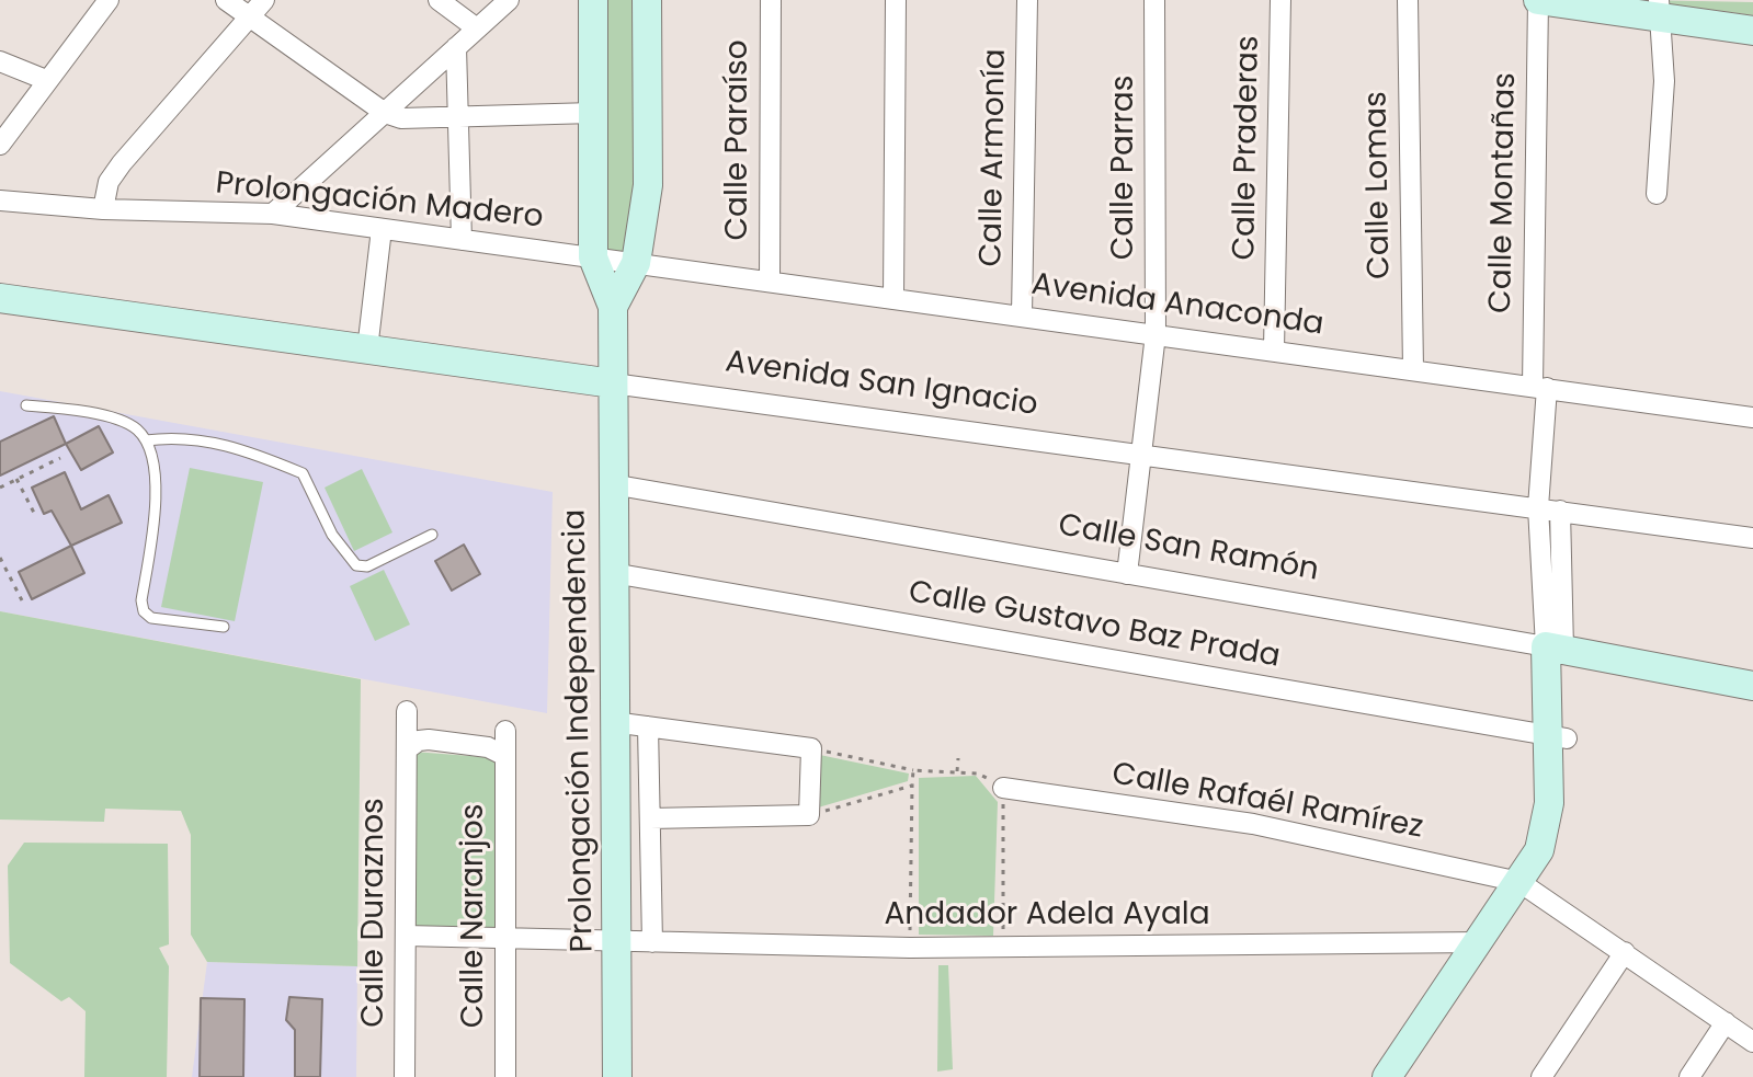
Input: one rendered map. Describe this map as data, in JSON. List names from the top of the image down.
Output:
{
  "streets": {
    "street": [
      "Calle Paraíso",
      "Calle Praderas",
      "Calle Armonía",
      "Calle Parras",
      "Calle Lomas",
      "Calle Montañas",
      "Prolongación Madero",
      "Avenida Anaconda",
      "Avenida San Ignacio",
      "Calle San Ramón",
      "Calle Gustavo Baz Prada",
      "Prolongación Independencia",
      "Calle Rafaél Ramírez",
      "Calle Duraznos",
      "Calle Naranjos",
      "Andador Adela Ayala"
    ]
  },
  "crossings": [
    ["Calle Paraíso", "Avenida Anaconda"],
    ["Calle Praderas", "Avenida Anaconda"],
    ["Calle Armonía", "Avenida Anaconda"],
    ["Calle Parras", "Avenida Anaconda"],
    ["Calle Parras", "Avenida San Ignacio"],
    ["Calle Parras", "Calle San Ramón"],
    ["Calle Lomas", "Avenida Anaconda"],
    ["Calle Montañas", "Avenida Anaconda"],
    ["Calle Montañas", "Avenida San Ignacio"],
    ["Calle Montañas", "Calle San Ramón"],
    ["Prolongación Madero", "Avenida Anaconda"],
    ["Avenida San Ignacio", "Prolongación Independencia"],
    ["Calle San Ramón", "Prolongación Independencia"],
    ["Calle Gustavo Baz Prada", "Prolongación Independencia"],
    ["Prolongación Independencia", "Andador Adela Ayala"],
    ["Calle Duraznos", "Andador Adela Ayala"],
    ["Calle Naranjos", "Andador Adela Ayala"]
  ]
}
